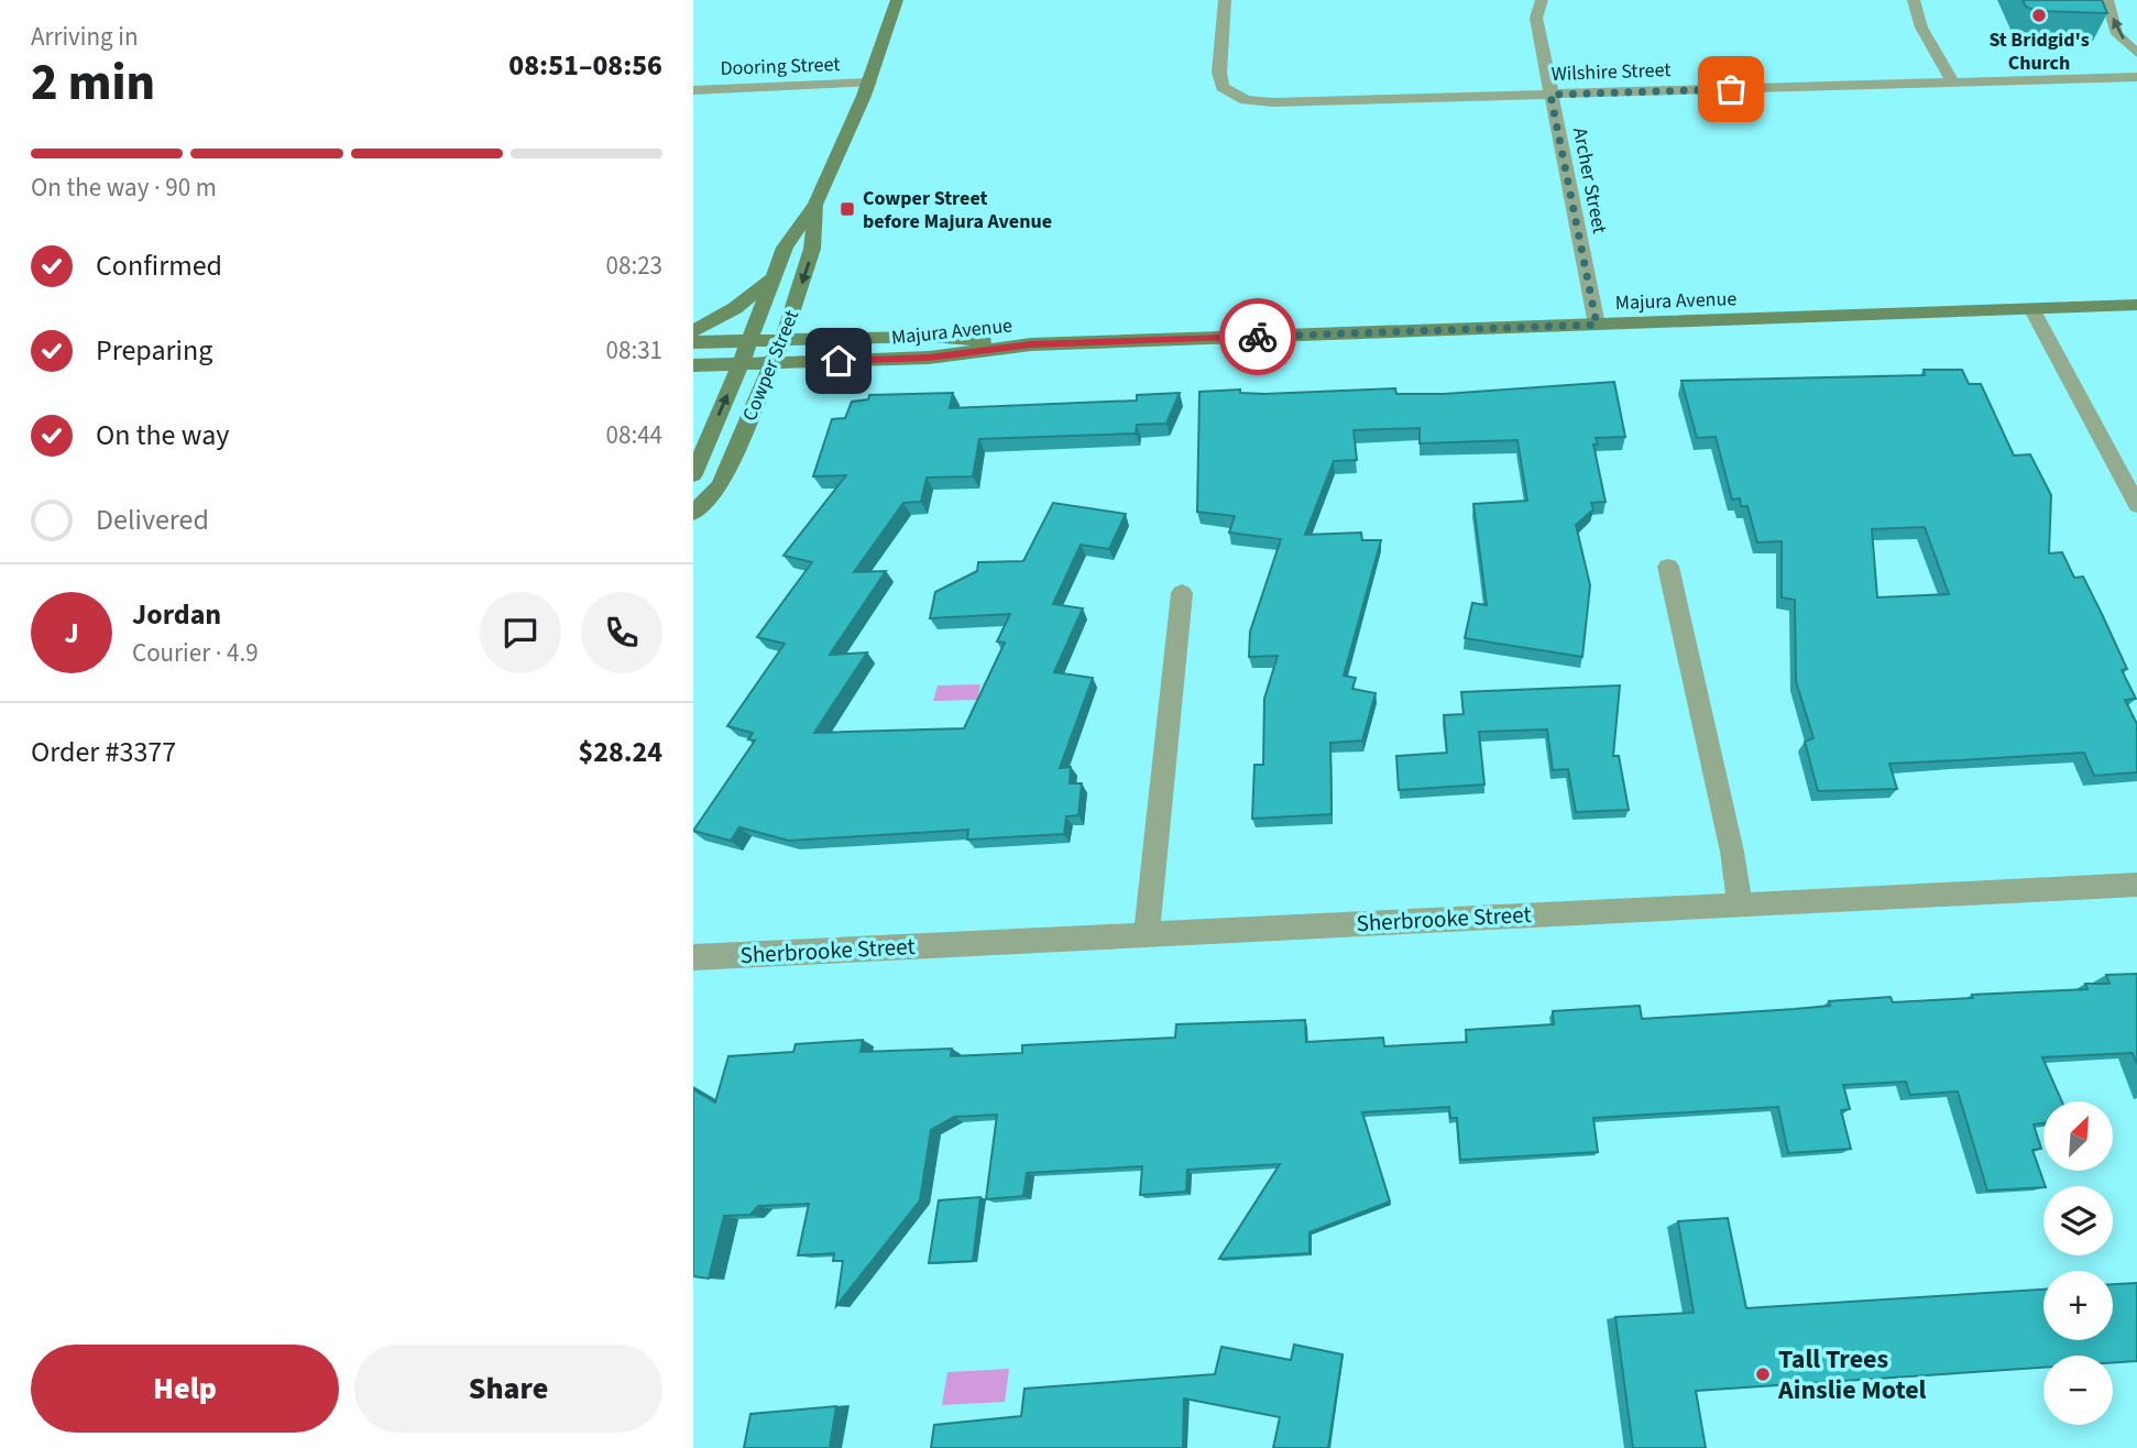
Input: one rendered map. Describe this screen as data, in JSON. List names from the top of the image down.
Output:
{
  "streets": {
    "main road": ["Majura Avenue", "Cowper Street"],
    "street": [
      "Dooring Street",
      "Wilshire Street",
      "Archer Street",
      "Sherbrooke Street"
    ]
  },
  "crossings": [
    ["Dooring Street", "Cowper Street"],
    ["Wilshire Street", "Archer Street"],
    ["Archer Street", "Majura Avenue"],
    ["Majura Avenue", "Cowper Street"]
  ],
  "places": {
    "other": ["St Bridgid's Church", "Tall Trees Ainslie Motel"],
    "transit": ["Cowper Street before Majura Avenue"]
  },
  "north": "top right",
  "page": {
    "heading": ["2 min", "Arriving in", "08:51–08:56"],
    "panel": [
      "Jordan",
      "Courier · 4.9",
      "Order #3377",
      "$28.24"
    ],
    "bar": "On the way · 90 m",
    "list": [
      ["Confirmed", "08:23"],
      ["Preparing", "08:31"],
      ["On the way", "08:44"],
      "Delivered"
    ],
    "round": "J",
    "map_buttons": ["+", "−"],
    "buttons": ["Help", "Share"]
  }
}
